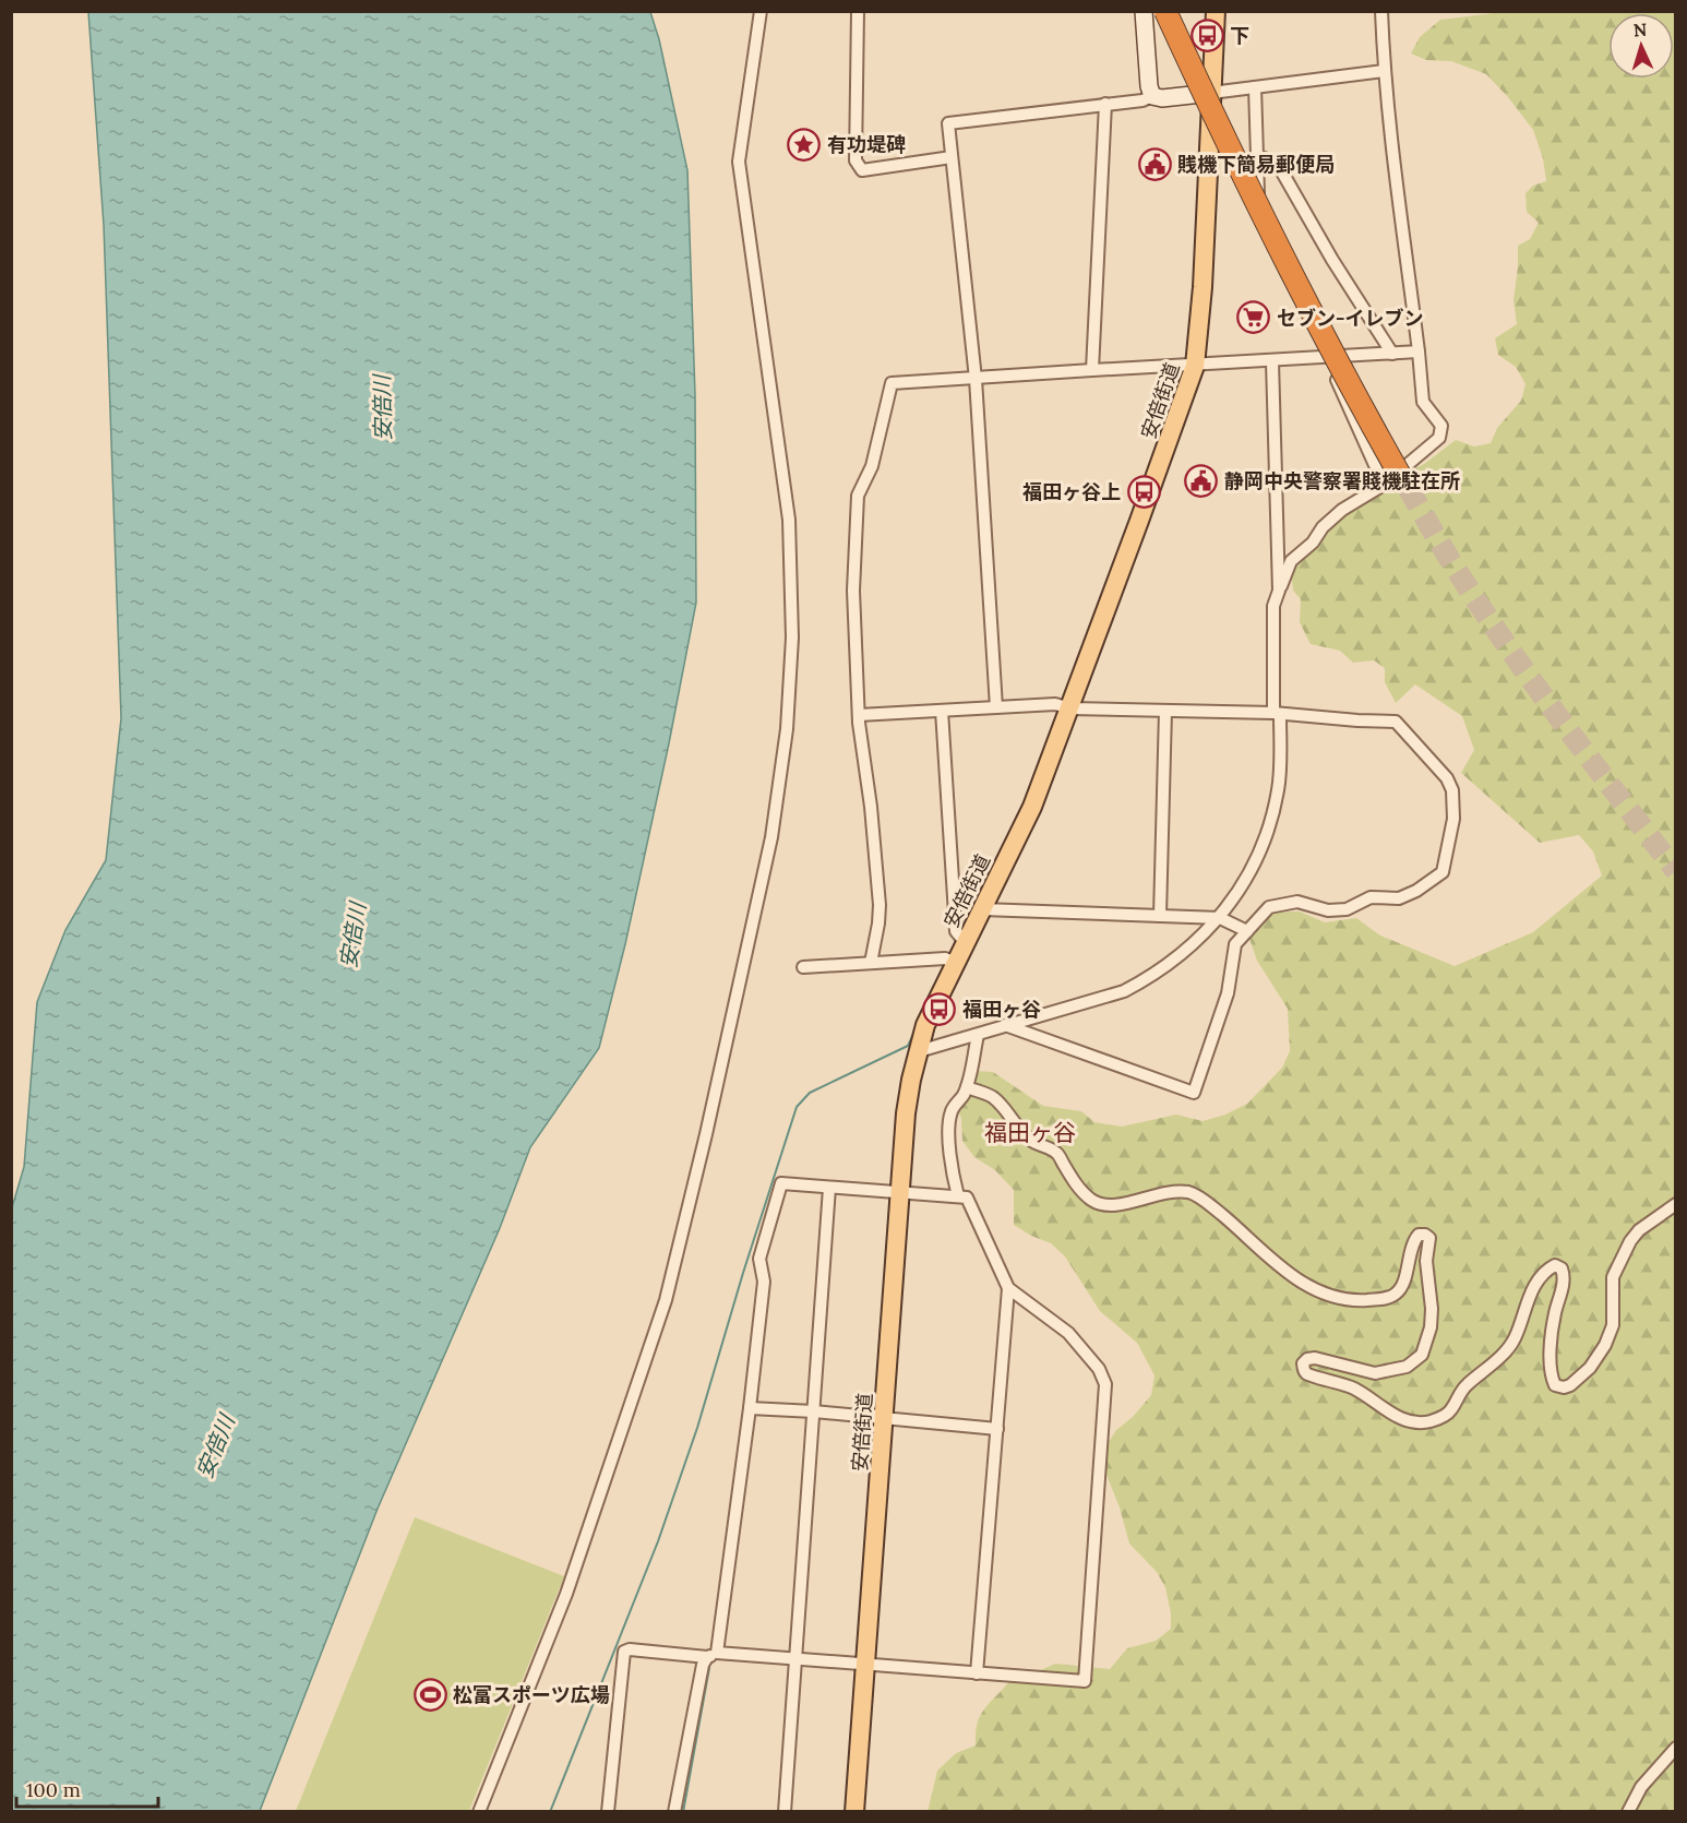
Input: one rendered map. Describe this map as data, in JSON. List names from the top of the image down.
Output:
{
  "streets": {
    "main road": ["安倍街道"]
  },
  "districts": ["福田ヶ谷"],
  "water": ["安倍川"],
  "places": {
    "bus stop": ["下", "福田ヶ谷上", "福田ヶ谷"],
    "place": ["有功堤碑"],
    "public building": ["賎機下簡易郵便局", "静岡中央警察署賤機駐在所"],
    "supermarket": ["セブン-イレブン"],
    "sports": ["松富スポーツ広場"]
  },
  "scale_bar": "100 m",
  "north": "top"
}
